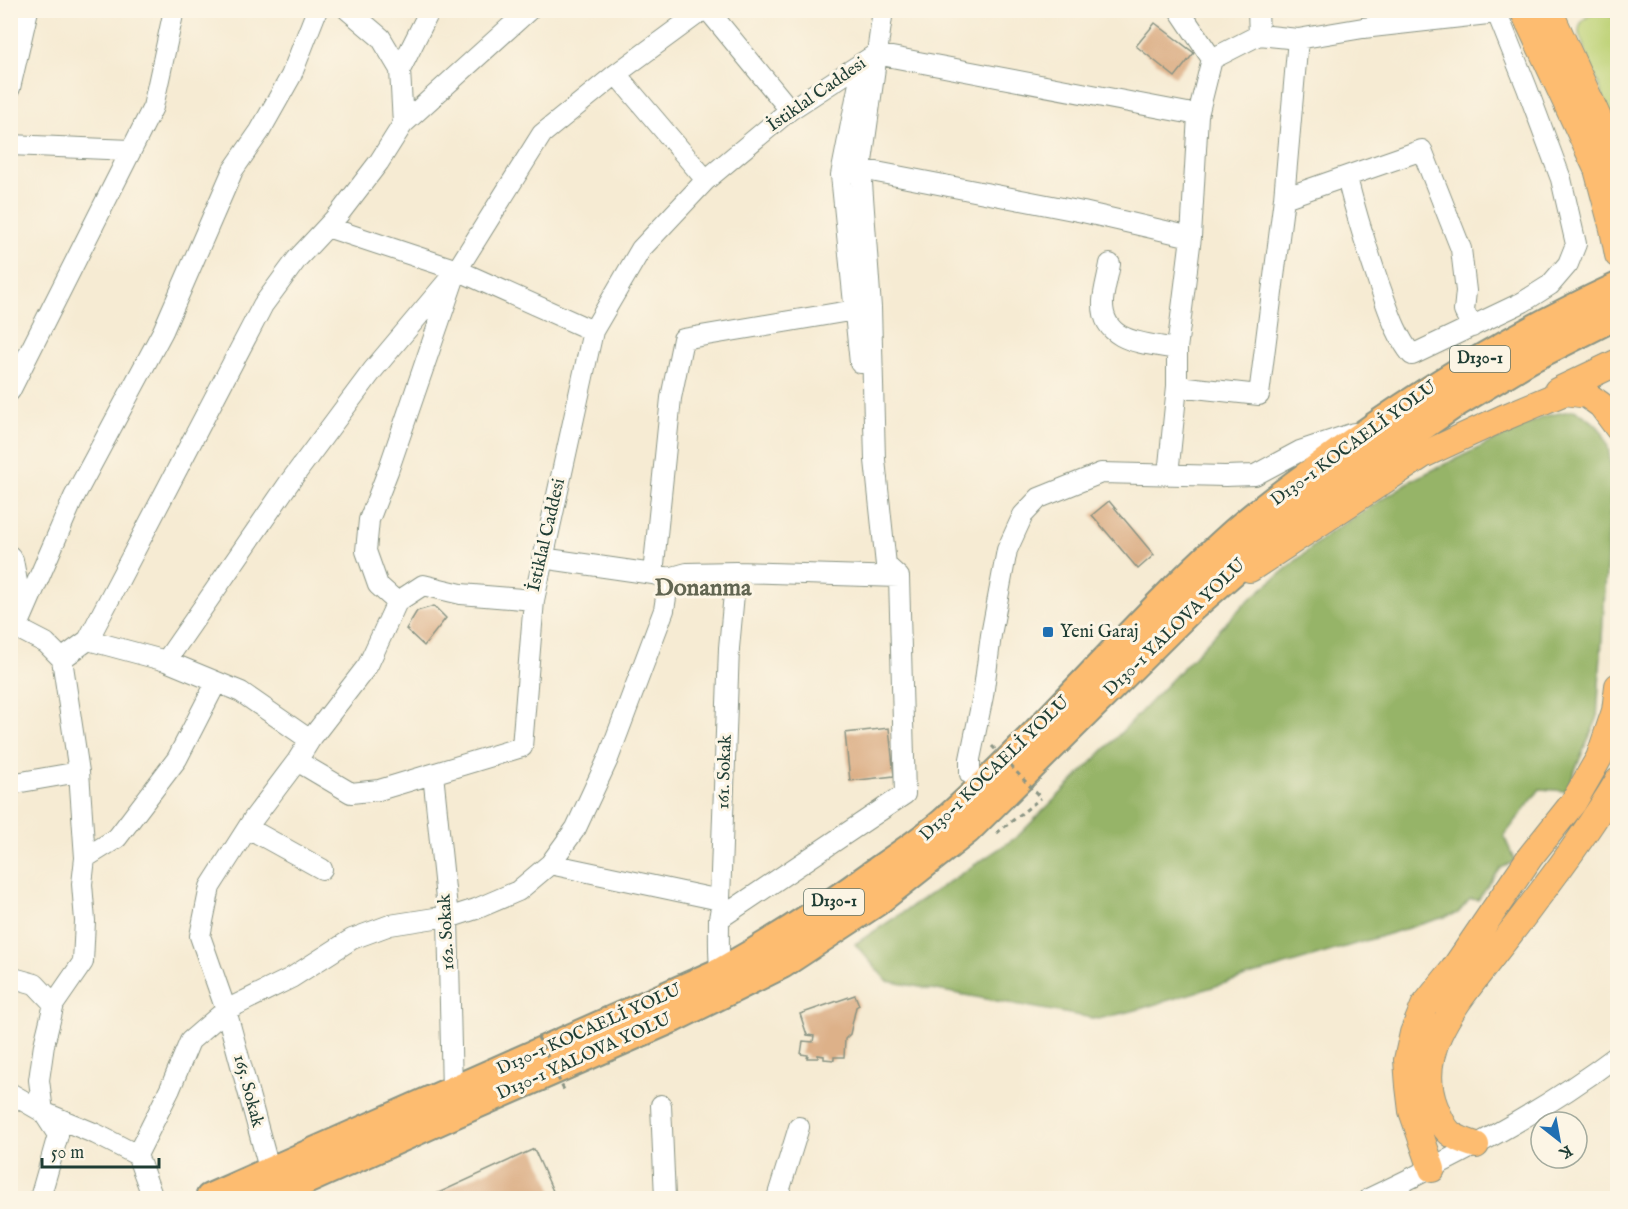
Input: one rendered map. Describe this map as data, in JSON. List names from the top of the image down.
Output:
{
  "streets": {
    "highway": ["D130-1", "D130-1 KOCAELİ YOLU", "D130-1 YALOVA YOLU"],
    "street": [
      "İstiklal Caddesi",
      "161. Sokak",
      "162. Sokak",
      "165. Sokak"
    ]
  },
  "crossings": [
    ["D130-1 KOCAELİ YOLU", "D130-1 YALOVA YOLU"],
    ["D130-1 KOCAELİ YOLU", "161. Sokak"],
    ["D130-1 KOCAELİ YOLU", "162. Sokak"],
    ["D130-1 KOCAELİ YOLU", "165. Sokak"],
    ["D130-1 YALOVA YOLU", "165. Sokak"]
  ],
  "districts": ["Donanma"],
  "places": {
    "transit": ["Yeni Garaj"]
  },
  "scale_bar": "50 m",
  "north": "bottom right"
}
